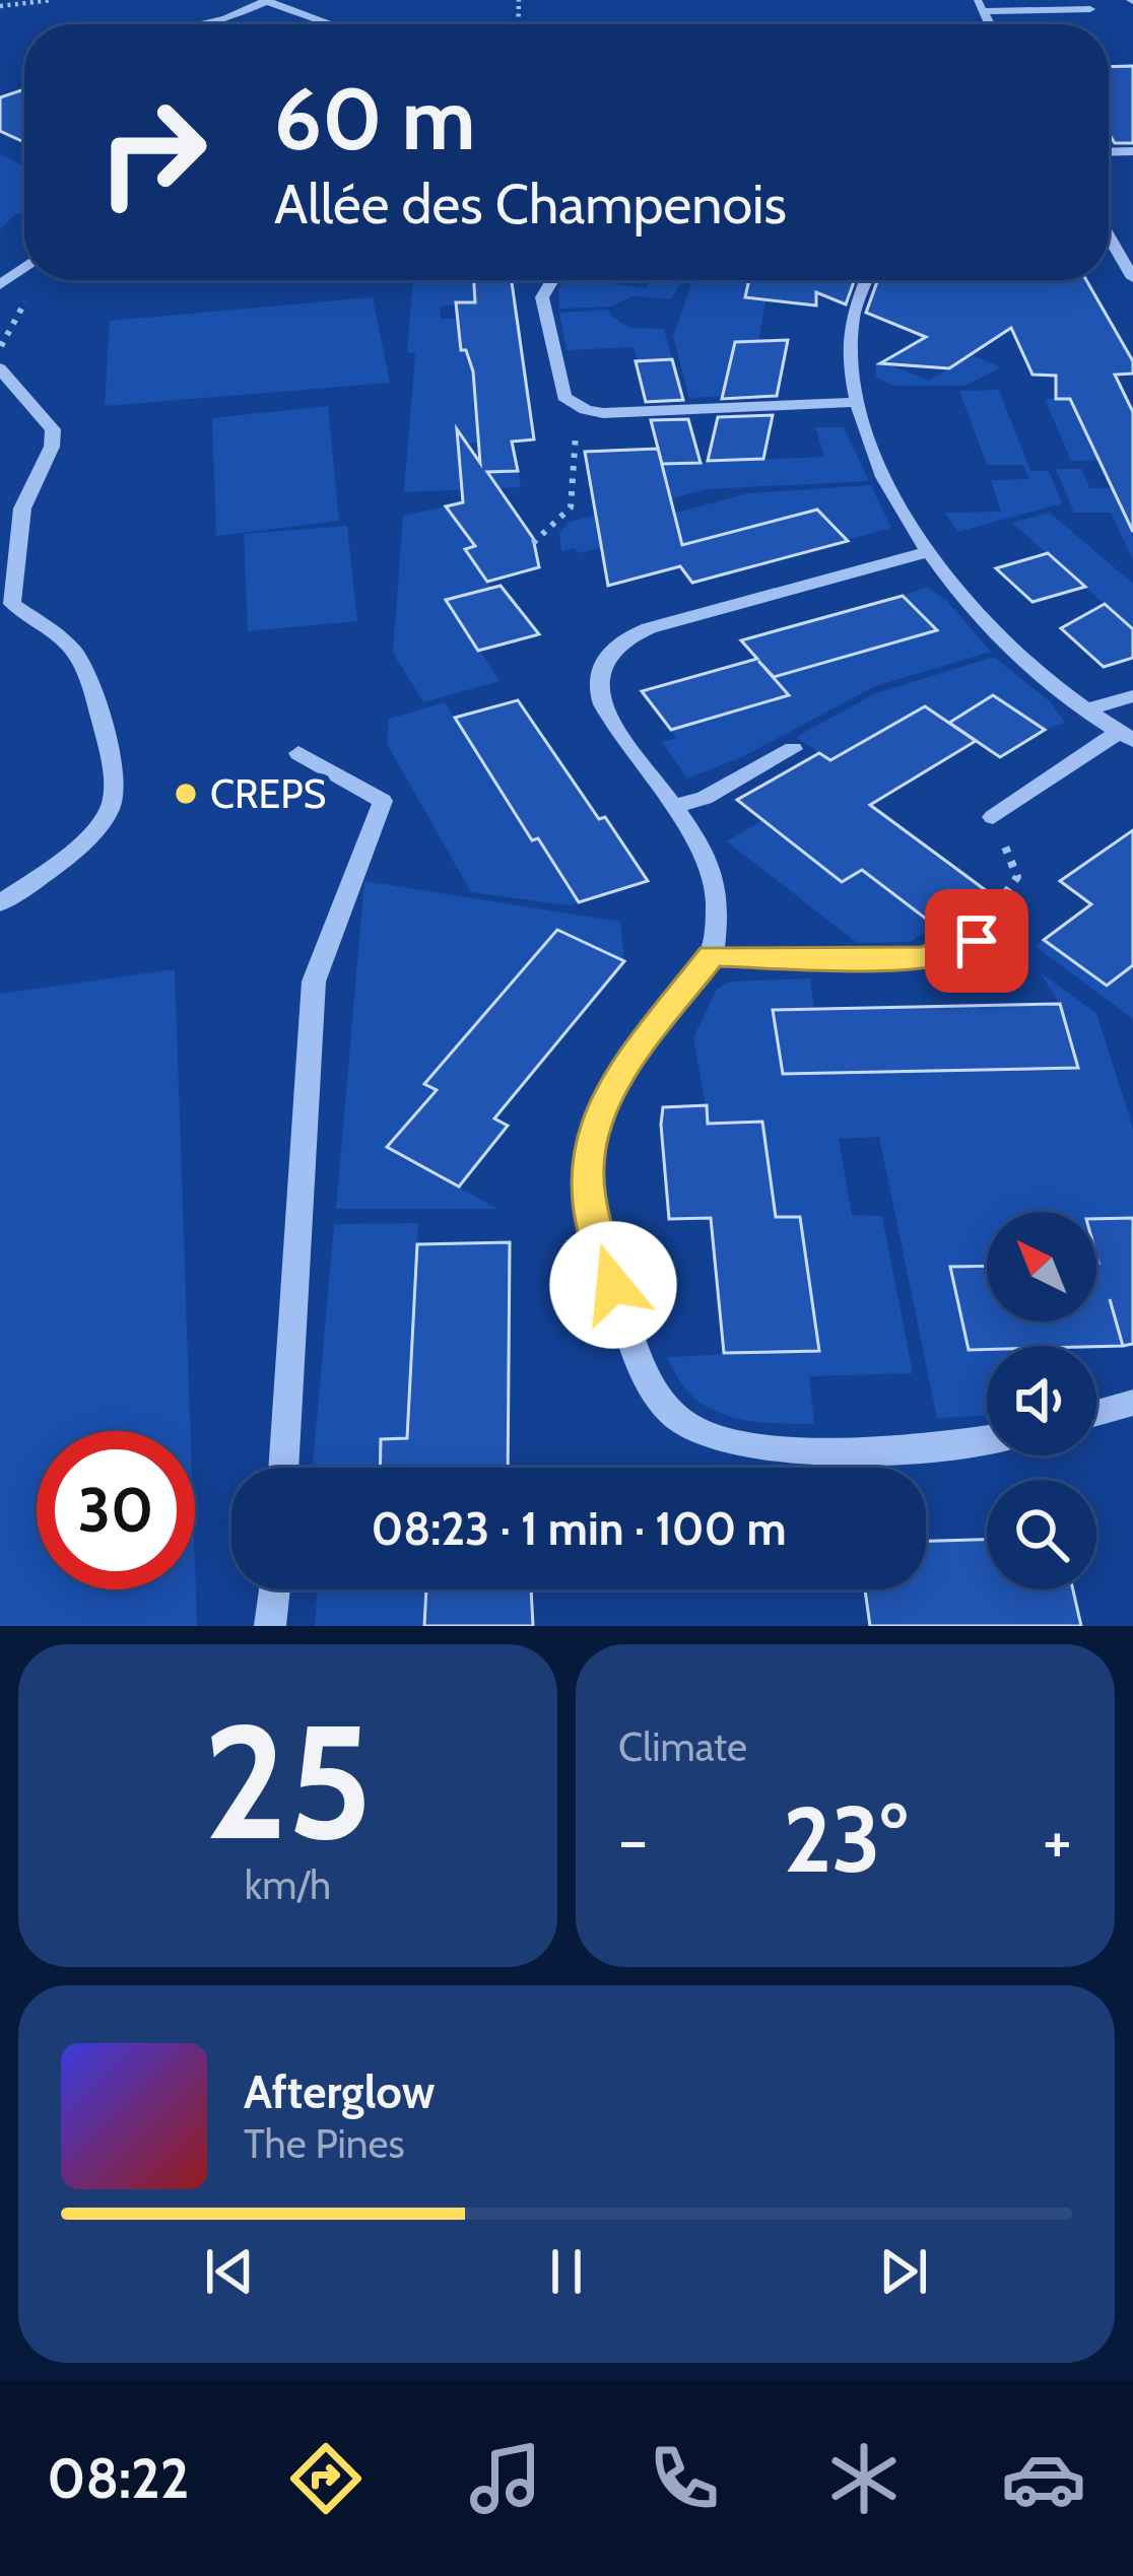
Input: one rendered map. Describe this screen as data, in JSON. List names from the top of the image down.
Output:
{
  "places": ["CREPS"],
  "north": "top left",
  "page": {
    "turn": ["60 m", "Allée des Champenois"],
    "limit": "30",
    "trip": "08:23 · 1 min · 100 m",
    "tile": [
      ["25", "km/h"],
      "Climate"
    ],
    "heat": ["−", "23°", "+"],
    "song": ["Afterglow", "The Pines"],
    "tabs": "08:22"
  }
}
